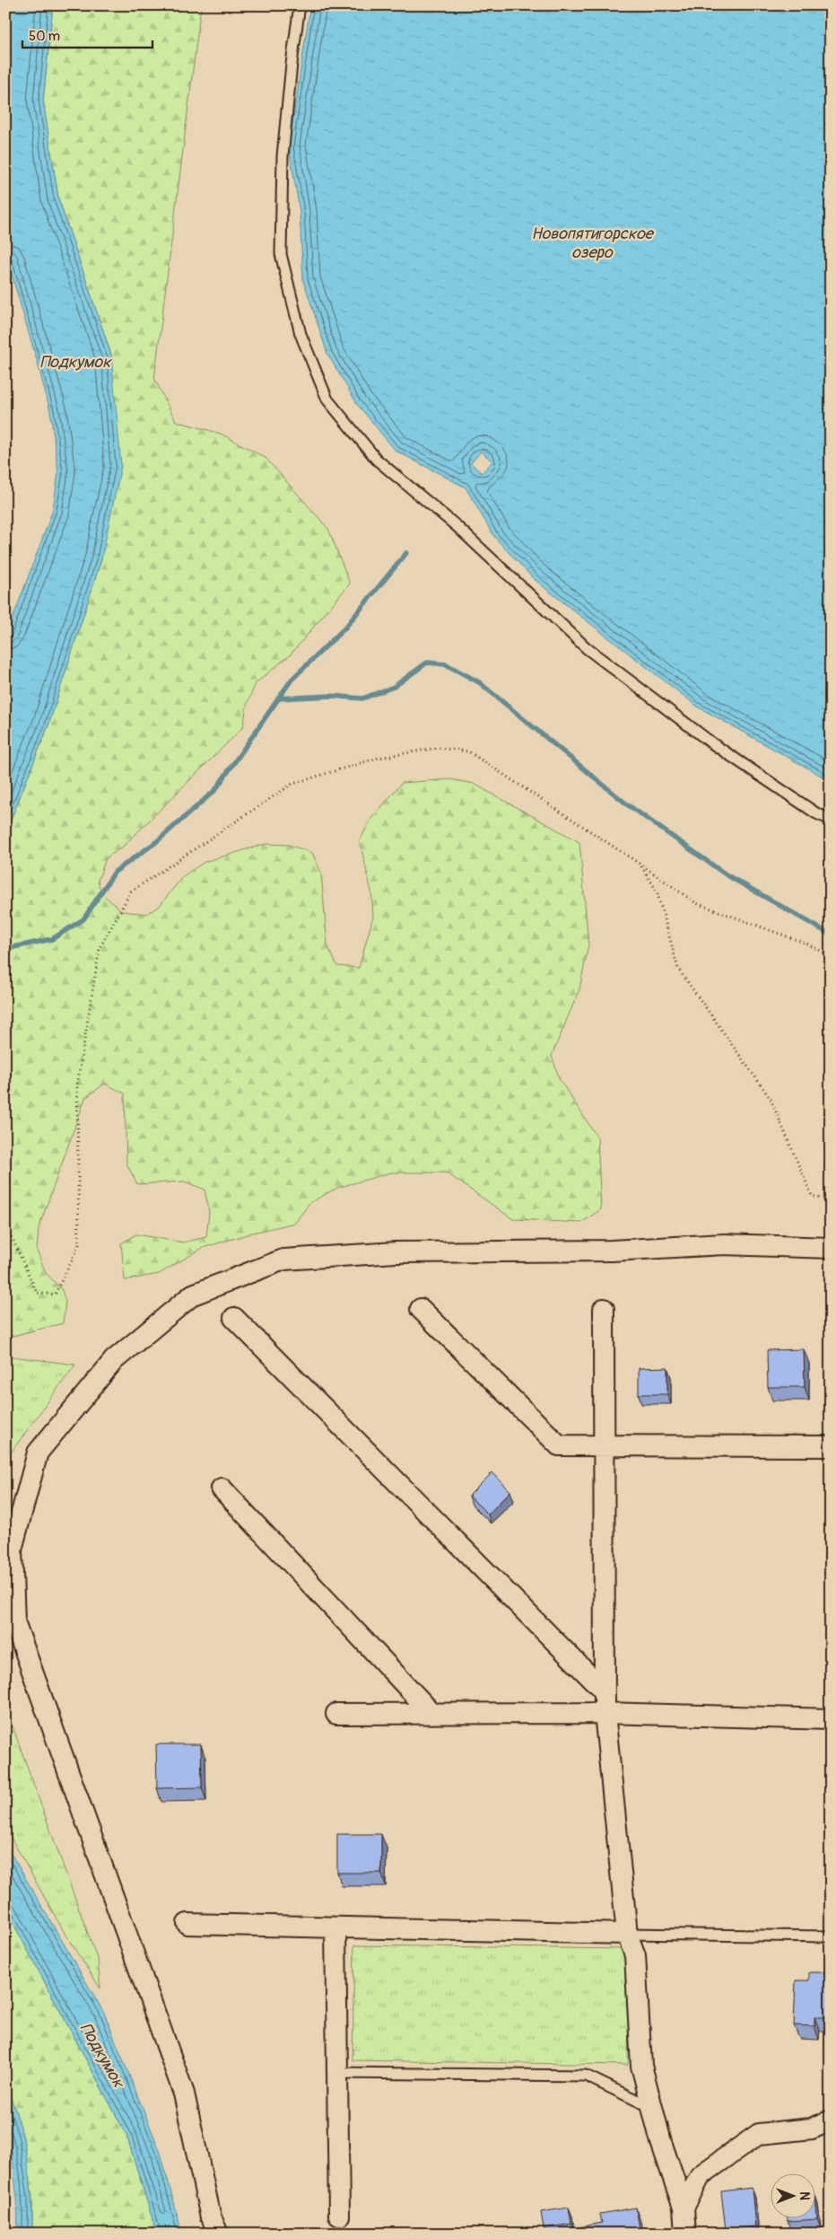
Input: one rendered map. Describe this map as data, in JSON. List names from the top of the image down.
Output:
{
  "water": ["Новопятигорское озеро", "Подкумок"],
  "scale_bar": "50 m",
  "north": "right"
}
